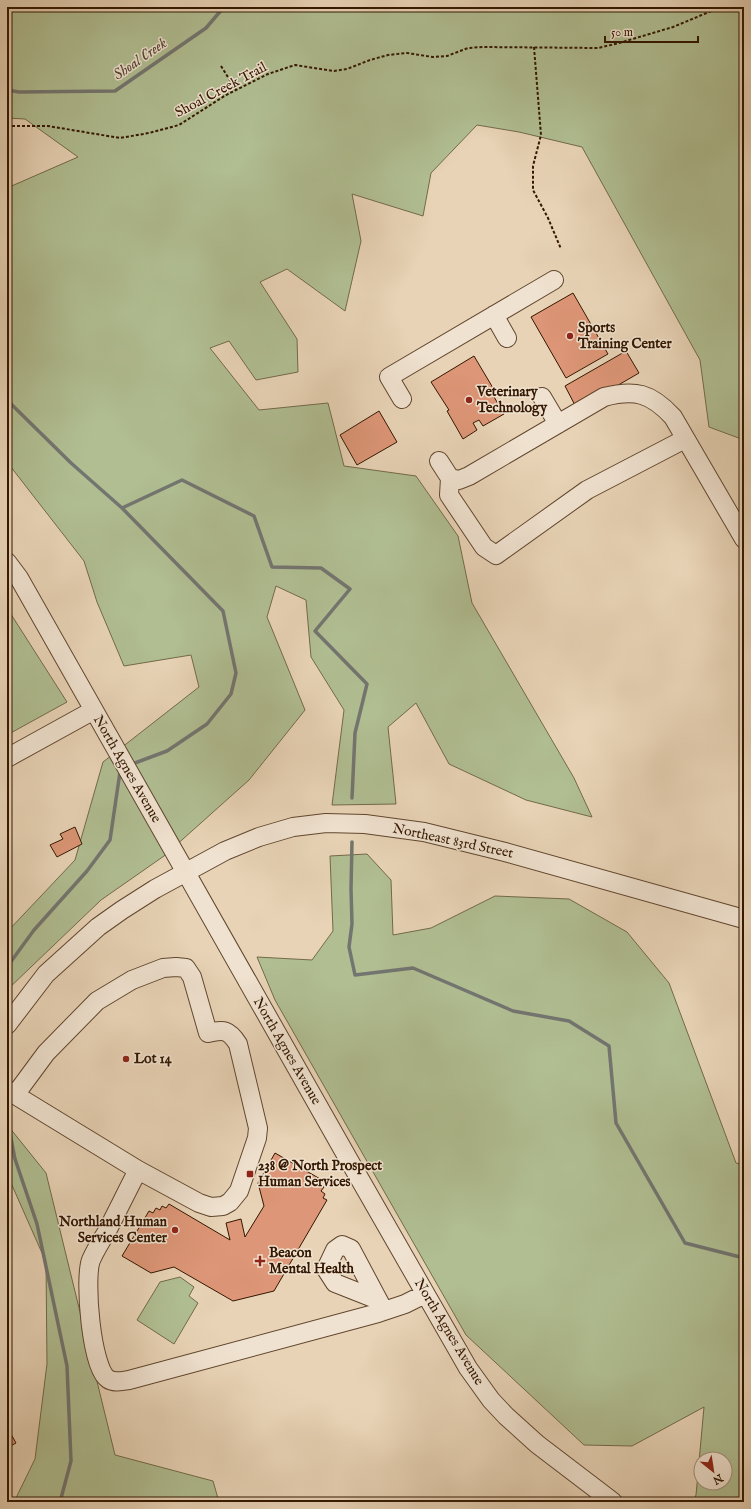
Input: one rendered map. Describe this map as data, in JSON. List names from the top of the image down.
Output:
{
  "streets": {
    "street": ["North Agnes Avenue", "Northeast 83rd Street"],
    "path": ["Shoal Creek Trail"]
  },
  "crossings": [
    ["North Agnes Avenue", "Northeast 83rd Street"]
  ],
  "water": ["Shoal Creek"],
  "places": {
    "other": [
      "Sports Training Center",
      "Veterinary Technology",
      "Lot 14",
      "Northland Human Services Center"
    ],
    "transit": ["238 @ North Prospect Human Services"],
    "health": ["Beacon Mental Health"]
  },
  "scale_bar": "50 m",
  "north": "bottom right"
}
